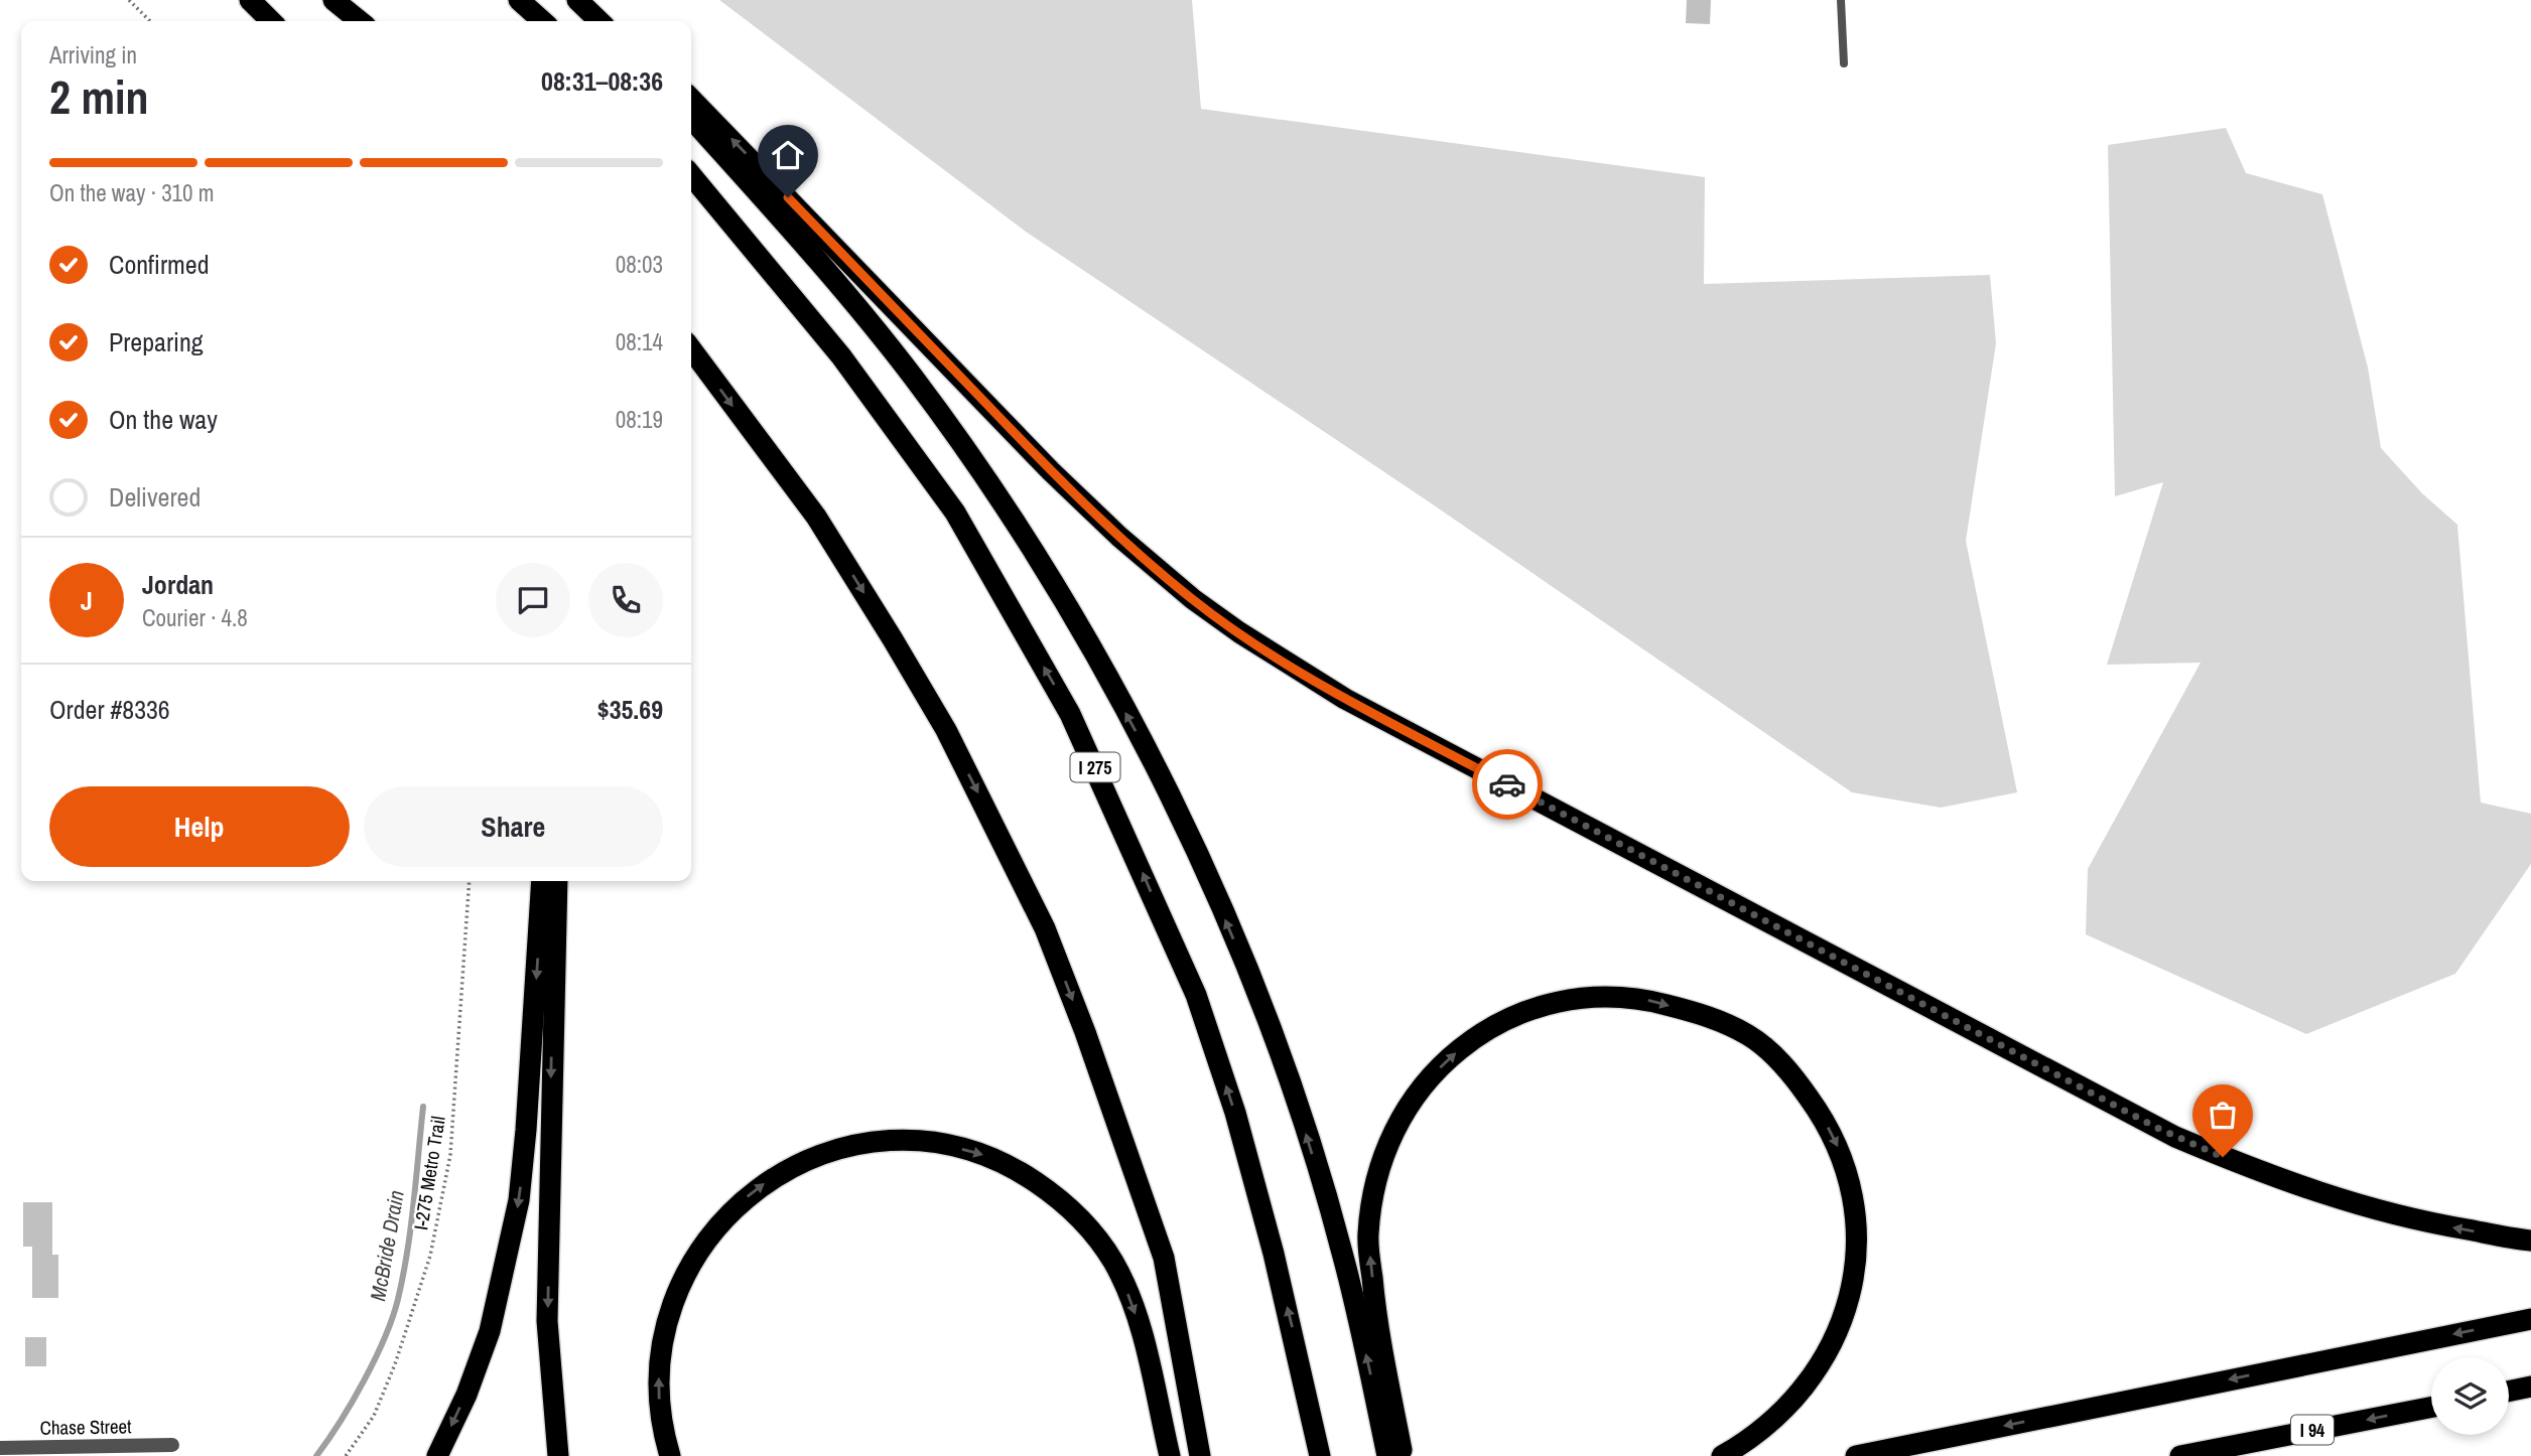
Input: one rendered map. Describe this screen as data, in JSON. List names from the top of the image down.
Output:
{
  "streets": {
    "highway": ["I 275", "I 94"],
    "street": ["Chase Street"],
    "path": ["I-275 Metro Trail"]
  },
  "water": ["McBride Drain"],
  "page": {
    "heading": ["2 min", "Arriving in", "08:31–08:36"],
    "panel": [
      "Jordan",
      "Courier · 4.8",
      "Order #8336",
      "$35.69"
    ],
    "bar": "On the way · 310 m",
    "list": [
      ["Confirmed", "08:03"],
      ["Preparing", "08:14"],
      ["On the way", "08:19"],
      "Delivered"
    ],
    "round": "J",
    "buttons": ["Help", "Share"]
  }
}
